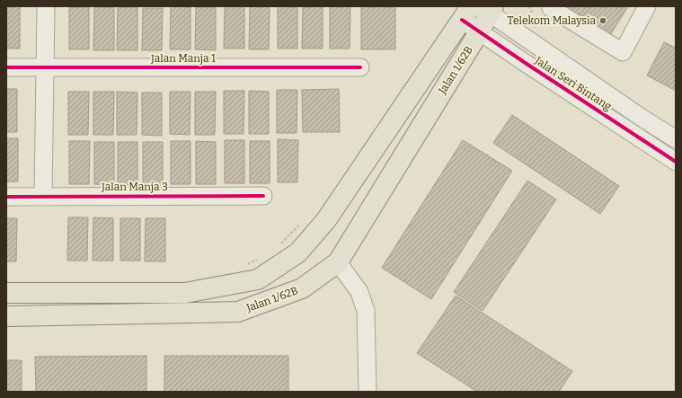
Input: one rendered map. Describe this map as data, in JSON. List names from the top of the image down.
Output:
{
  "streets": {
    "main road": ["Jalan 1/62B"],
    "street": ["Jalan Manja 1", "Jalan Seri Bintang", "Jalan Manja 3"]
  },
  "crossings": [
    ["Jalan 1/62B", "Jalan Seri Bintang"]
  ],
  "places": ["Telekom Malaysia"]
}
